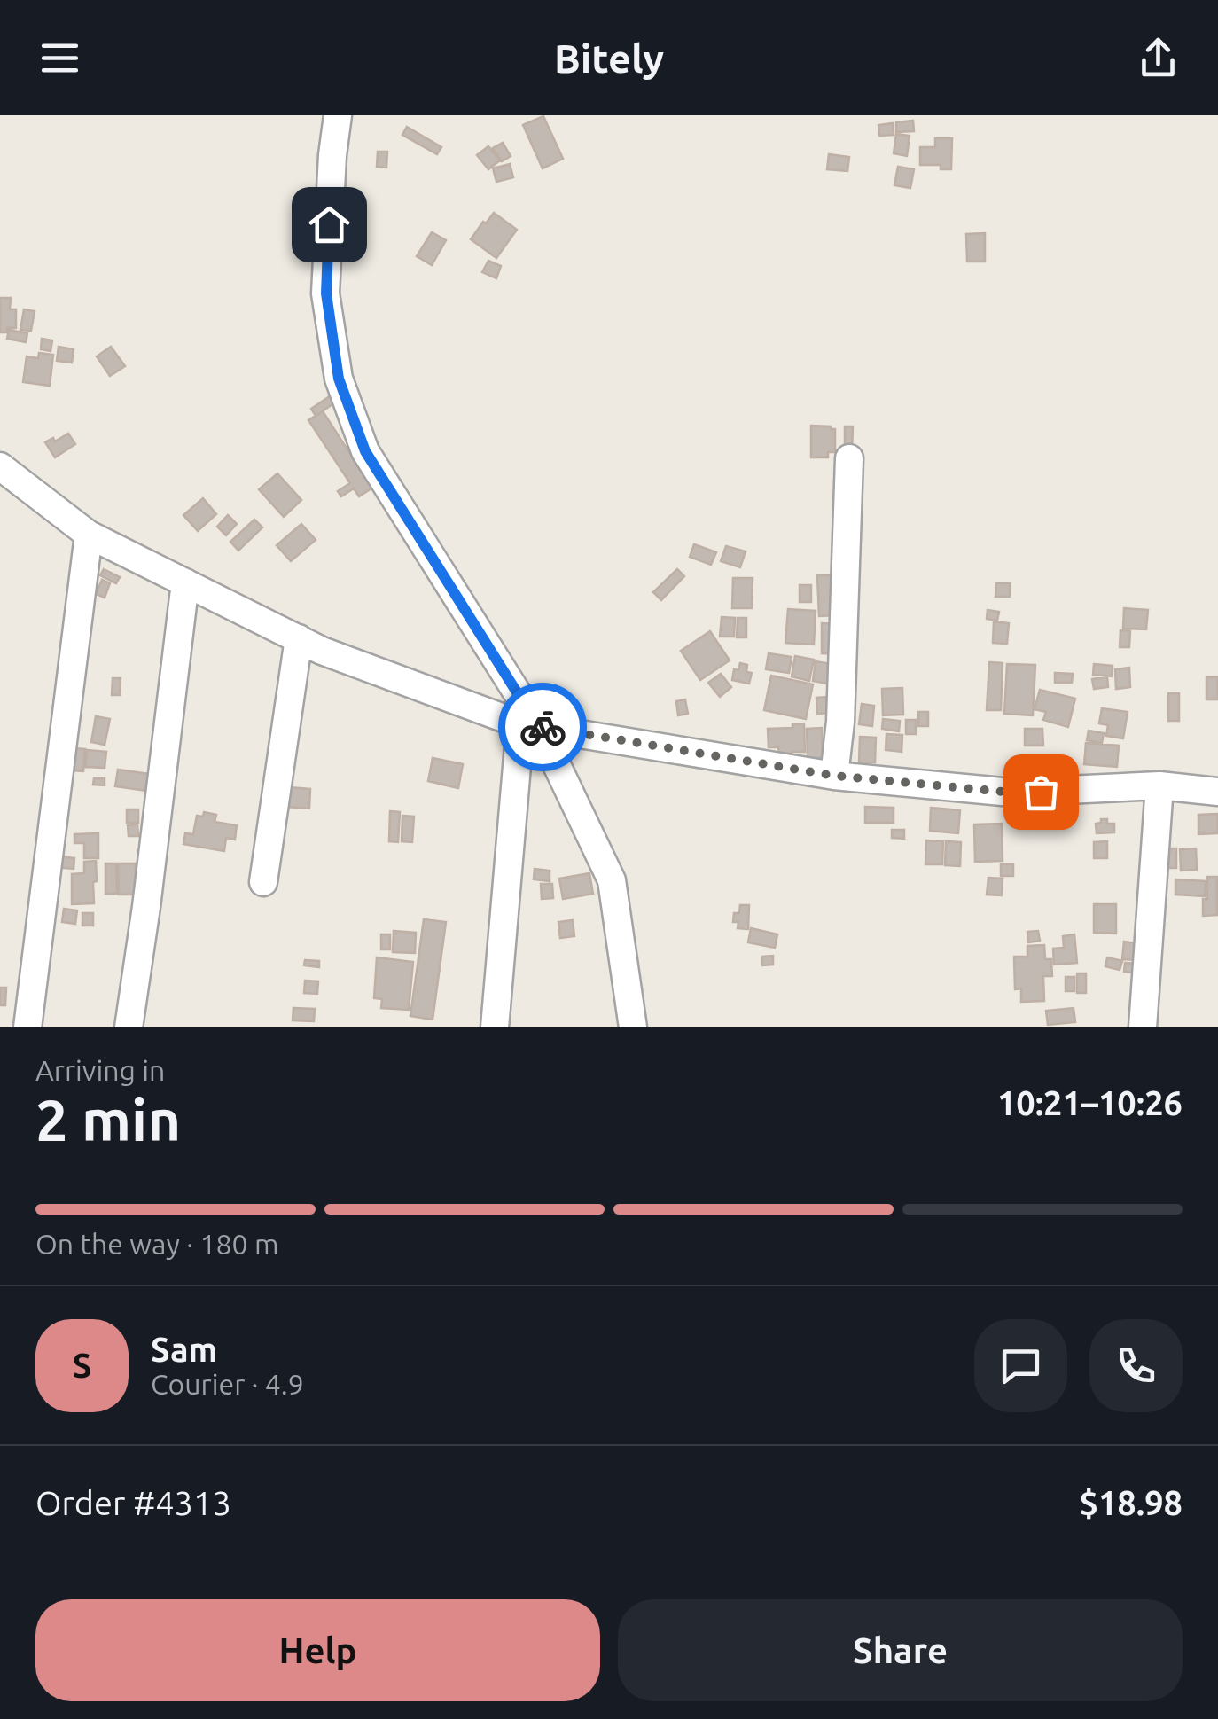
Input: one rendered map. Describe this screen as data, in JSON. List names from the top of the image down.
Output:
{
  "page": {
    "header": "Bitely",
    "heading": ["2 min", "Arriving in", "10:21–10:26"],
    "panel": [
      "Sam",
      "Courier · 4.9",
      "Order #4313",
      "$18.98"
    ],
    "bar": "On the way · 180 m",
    "round": "S",
    "buttons": ["Help", "Share"]
  }
}
